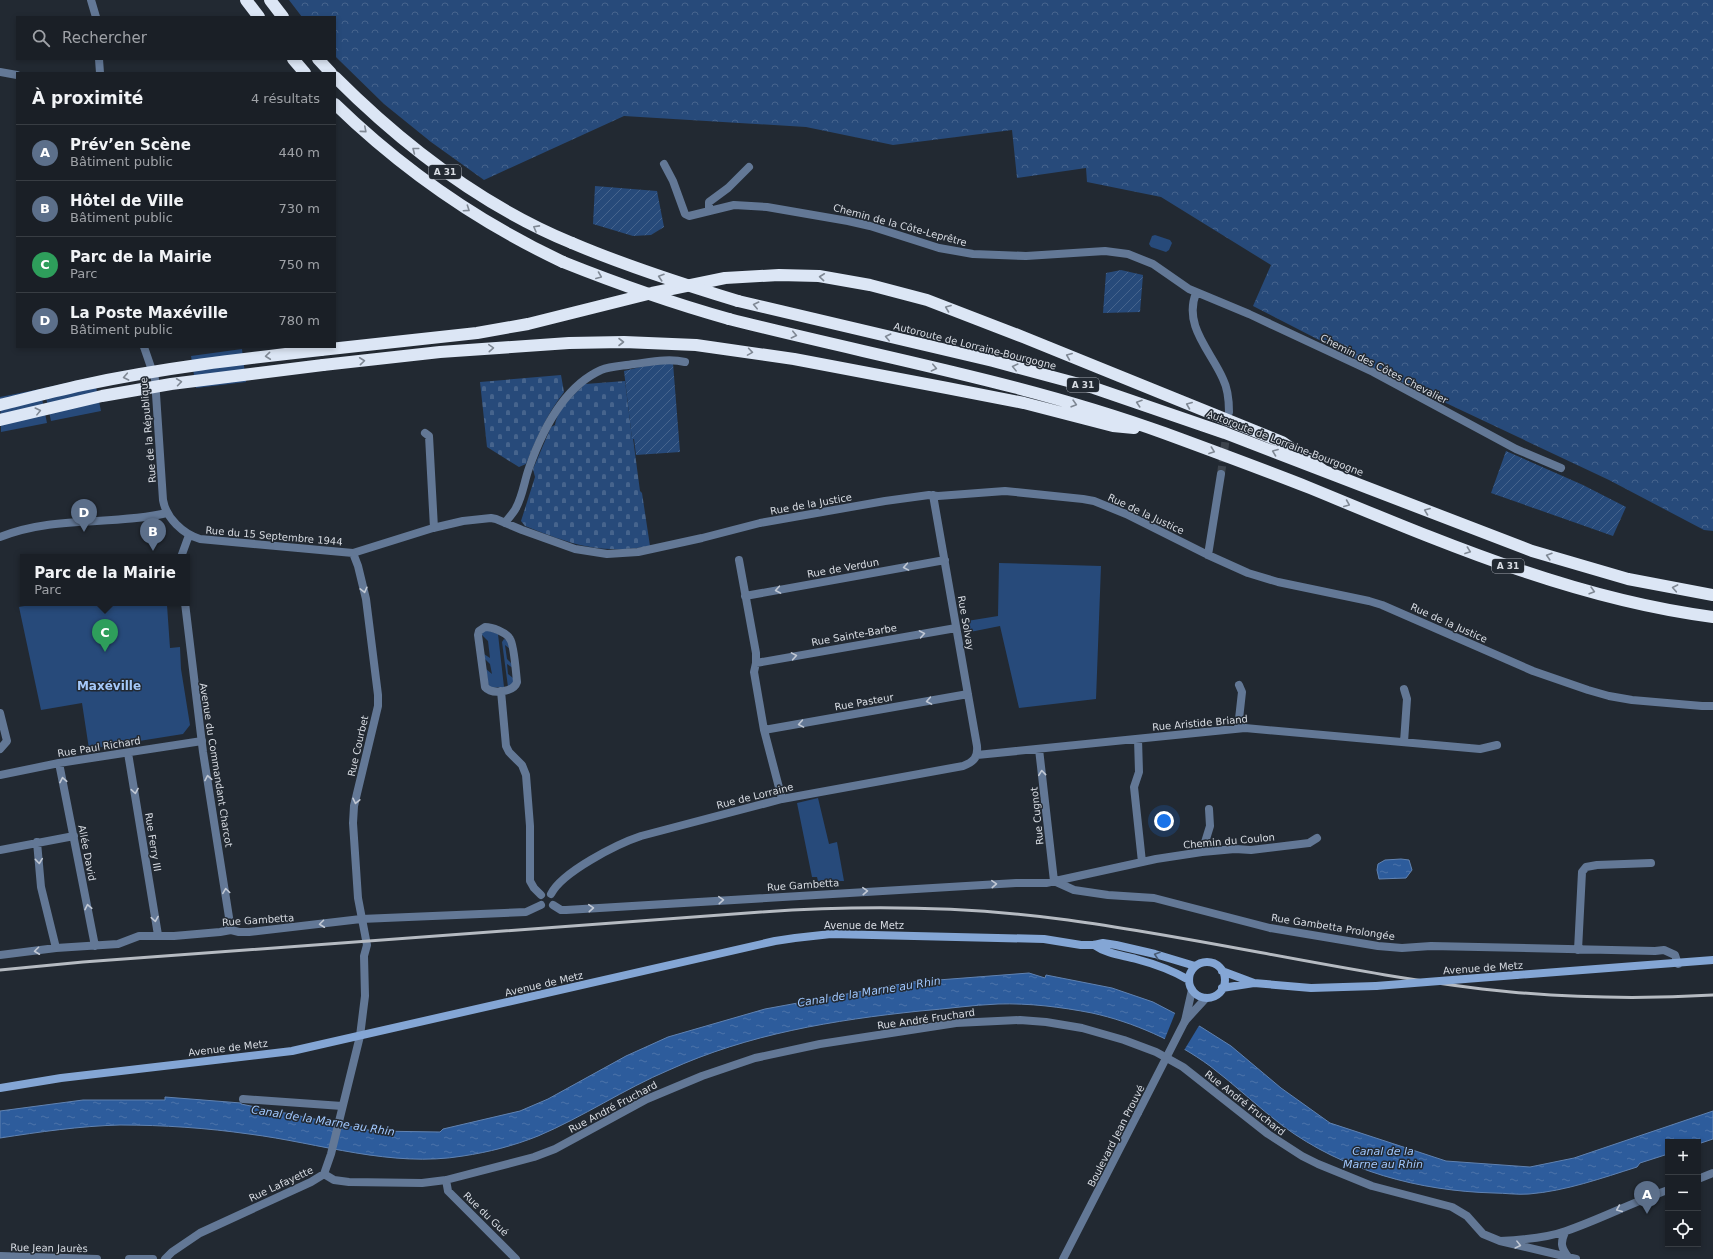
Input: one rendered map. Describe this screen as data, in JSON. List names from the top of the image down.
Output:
{
  "streets": {
    "highway": ["A 31", "Autoroute de Lorraine-Bourgogne"],
    "main road": ["Avenue de Metz"],
    "street": [
      "Chemin de la Côte-Leprêtre",
      "Chemin des Côtes Chevalier",
      "Rue de la République",
      "Rue de la Justice",
      "Rue du 15 Septembre 1944",
      "Rue de Verdun",
      "Rue Solvay",
      "Rue Sainte-Barbe",
      "Rue Pasteur",
      "Rue Aristide Briand",
      "Rue Courbet",
      "Rue Paul Richard",
      "Avenue du Commandant Charcot",
      "Rue de Lorraine",
      "Rue Cugnot",
      "Chemin du Coulon",
      "Rue Ferry III",
      "Allée David",
      "Rue Gambetta",
      "Rue Gambetta Prolongée",
      "Rue André Fruchard",
      "Boulevard Jean Prouvé",
      "Rue Lafayette",
      "Rue du Gué",
      "Rue Jean Jaurès"
    ]
  },
  "crossings": [
    ["Chemin de la Côte-Leprêtre", "Chemin des Côtes Chevalier"],
    ["Rue de la République", "Rue du 15 Septembre 1944"],
    ["Rue de la Justice", "Rue du 15 Septembre 1944"],
    ["Rue de la Justice", "Rue Solvay"],
    ["Rue du 15 Septembre 1944", "Rue Courbet"],
    ["Rue de Verdun", "Rue Solvay"],
    ["Rue Solvay", "Rue Sainte-Barbe"],
    ["Rue Solvay", "Rue Pasteur"],
    ["Rue Solvay", "Rue Aristide Briand"],
    ["Rue Solvay", "Rue de Lorraine"],
    ["Rue Aristide Briand", "Rue de Lorraine"],
    ["Rue Aristide Briand", "Rue Cugnot"],
    ["Rue Courbet", "Rue Gambetta"],
    ["Rue Courbet", "Avenue de Metz"],
    ["Rue Courbet", "Rue Lafayette"],
    ["Rue Paul Richard", "Avenue du Commandant Charcot"],
    ["Rue Paul Richard", "Rue Ferry III"],
    ["Rue Paul Richard", "Allée David"],
    ["Avenue du Commandant Charcot", "Rue Gambetta"],
    ["Rue de Lorraine", "Rue Gambetta"],
    ["Rue Cugnot", "Chemin du Coulon"],
    ["Rue Cugnot", "Rue Gambetta"],
    ["Rue Cugnot", "Rue Gambetta Prolongée"],
    ["Chemin du Coulon", "Rue Gambetta"],
    ["Chemin du Coulon", "Rue Gambetta Prolongée"],
    ["Rue Ferry III", "Rue Gambetta"],
    ["Allée David", "Rue Gambetta"],
    ["Rue Gambetta", "Rue Gambetta Prolongée"],
    ["Avenue de Metz", "Rue Gambetta Prolongée"],
    ["Avenue de Metz", "Boulevard Jean Prouvé"],
    ["Avenue de Metz", "Rue Lafayette"],
    ["Rue André Fruchard", "Rue Lafayette"],
    ["Rue André Fruchard", "Rue du Gué"]
  ],
  "one_way": [
    "Rue de Verdun",
    "Rue Sainte-Barbe",
    "Rue Pasteur",
    "Rue Courbet",
    "Avenue du Commandant Charcot",
    "Rue Cugnot",
    "Rue Ferry III"
  ],
  "districts": ["Maxéville"],
  "water": ["Canal de la Marne au Rhin"],
  "page": {
    "search": "Rechercher",
    "heading": ["À proximité", "4 résultats"],
    "list": [
      {
        "mark": "A",
        "name": "Prév’en Scène",
        "note": "Bâtiment public",
        "value": "440 m"
      },
      {
        "mark": "B",
        "name": "Hôtel de Ville",
        "note": "Bâtiment public",
        "value": "730 m"
      },
      {
        "mark": "C",
        "name": "Parc de la Mairie",
        "note": "Parc",
        "value": "750 m"
      },
      {
        "mark": "D",
        "name": "La Poste Maxéville",
        "note": "Bâtiment public",
        "value": "780 m"
      }
    ],
    "pins": [
      "D",
      "B",
      "C",
      "A"
    ],
    "popup": ["Parc de la Mairie", "Parc"],
    "map_buttons": ["+", "−"]
  }
}
